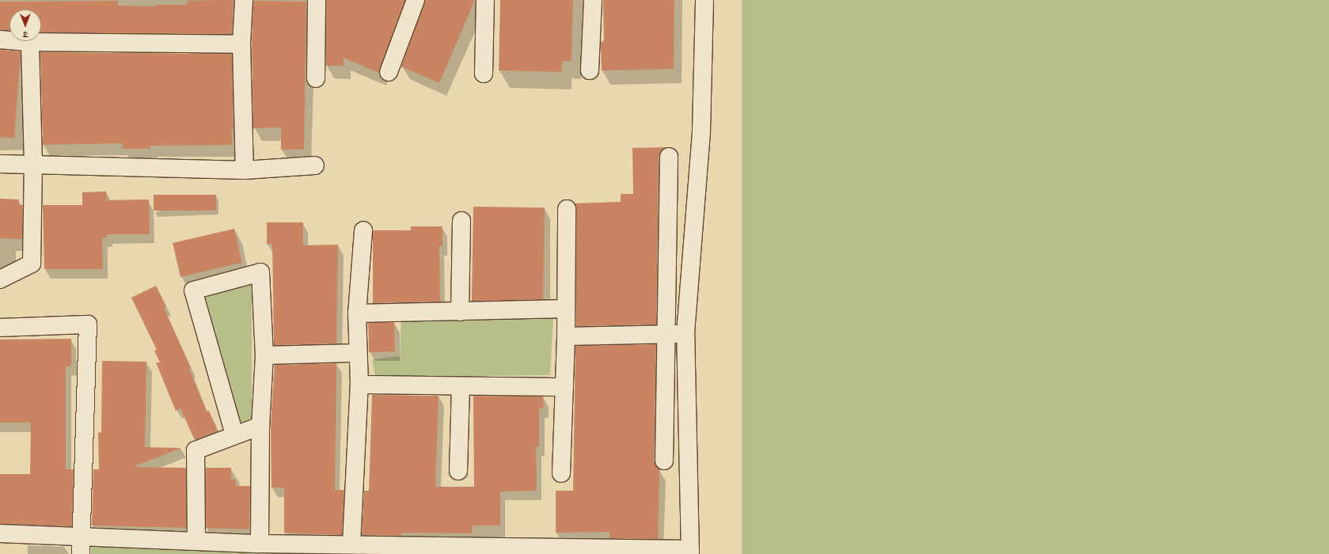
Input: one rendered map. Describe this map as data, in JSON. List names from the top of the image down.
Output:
{
  "north": "bottom"
}
